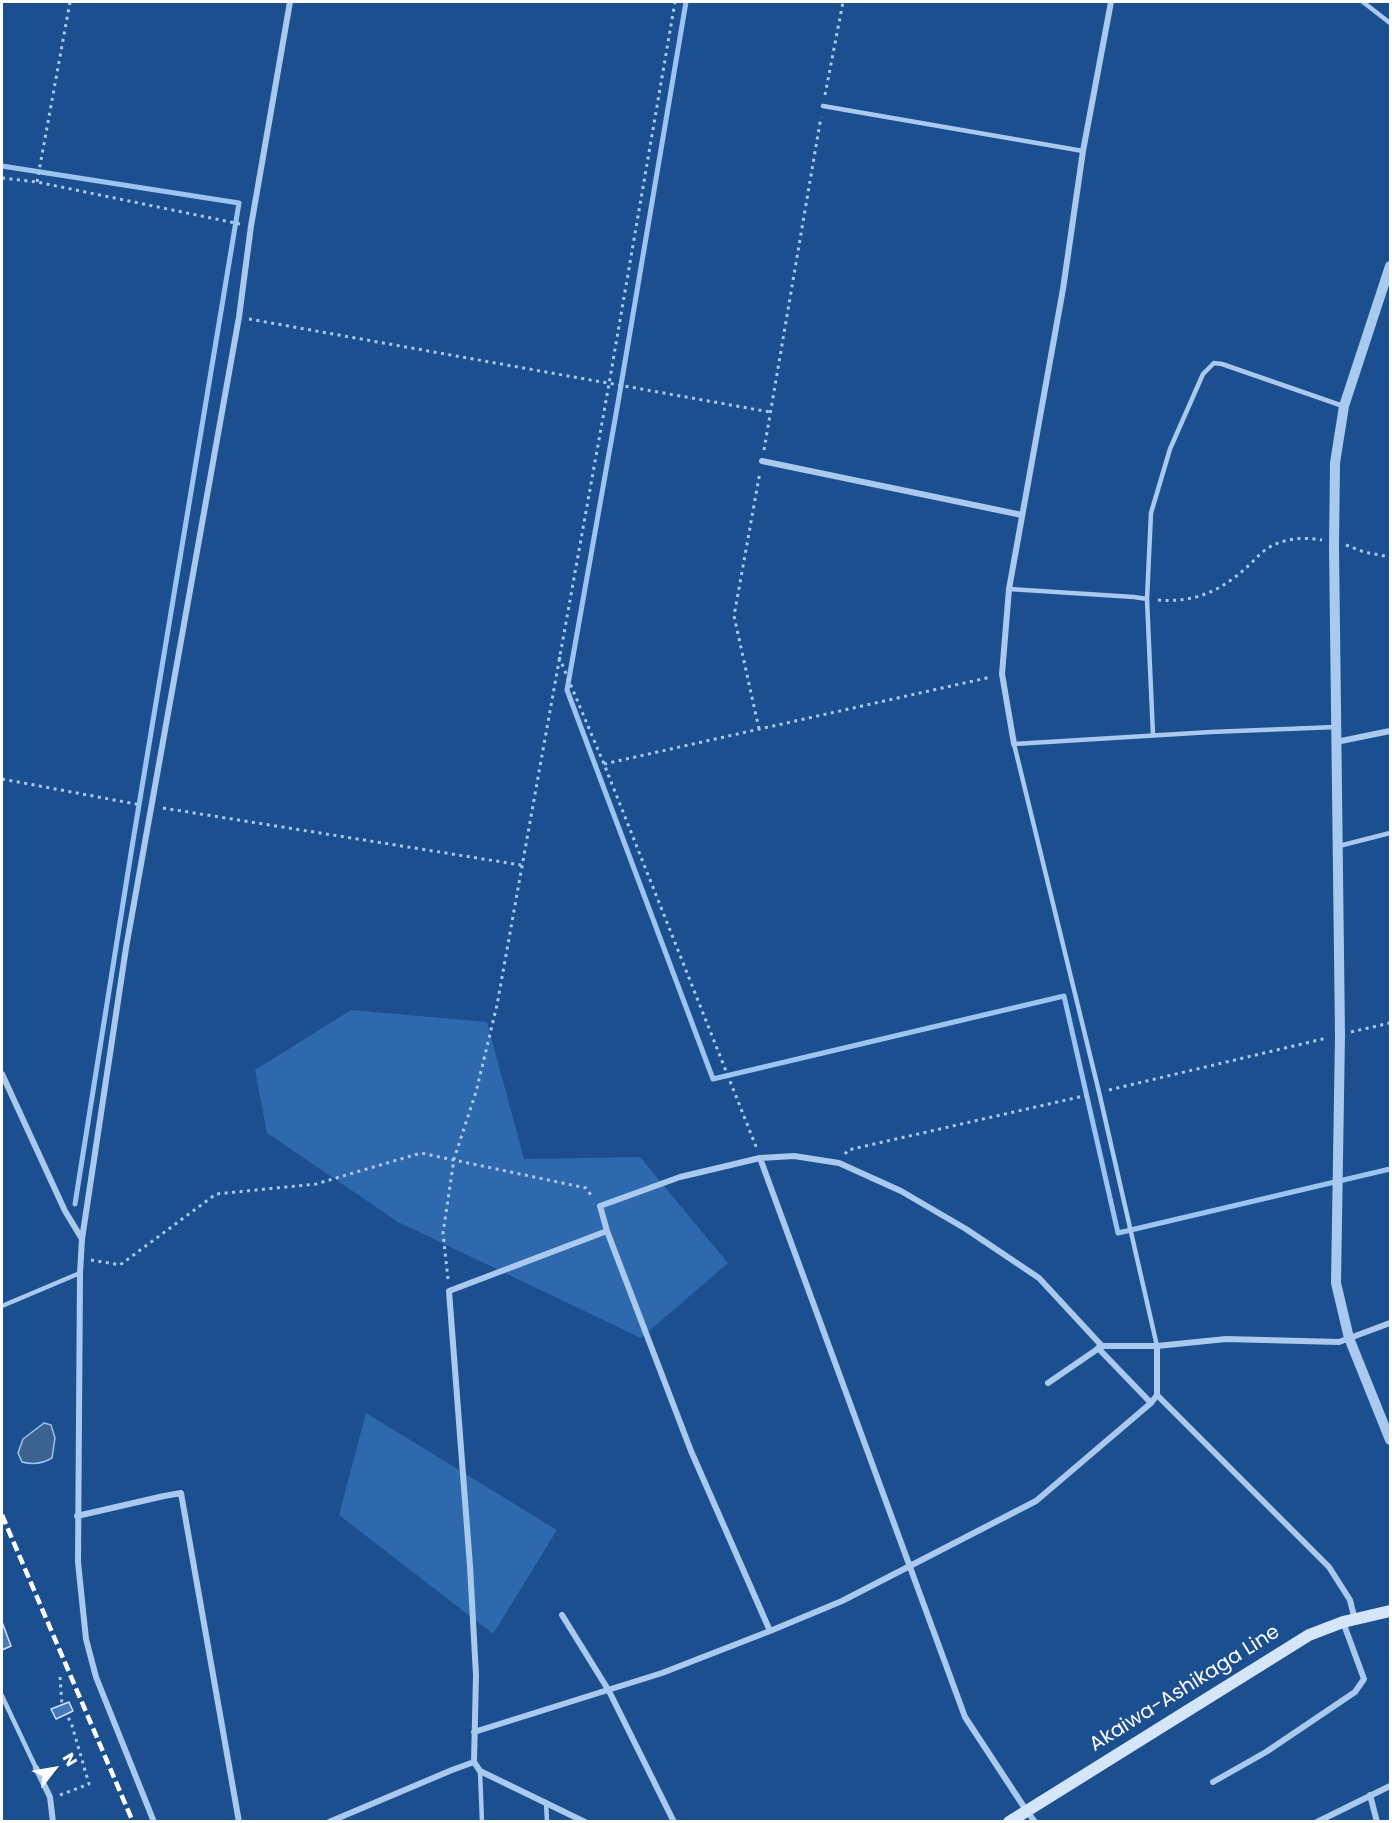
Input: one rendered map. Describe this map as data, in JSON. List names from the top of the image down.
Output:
{
  "streets": {
    "main road": ["Akaiwa-Ashikaga Line"]
  },
  "north": "top right"
}
